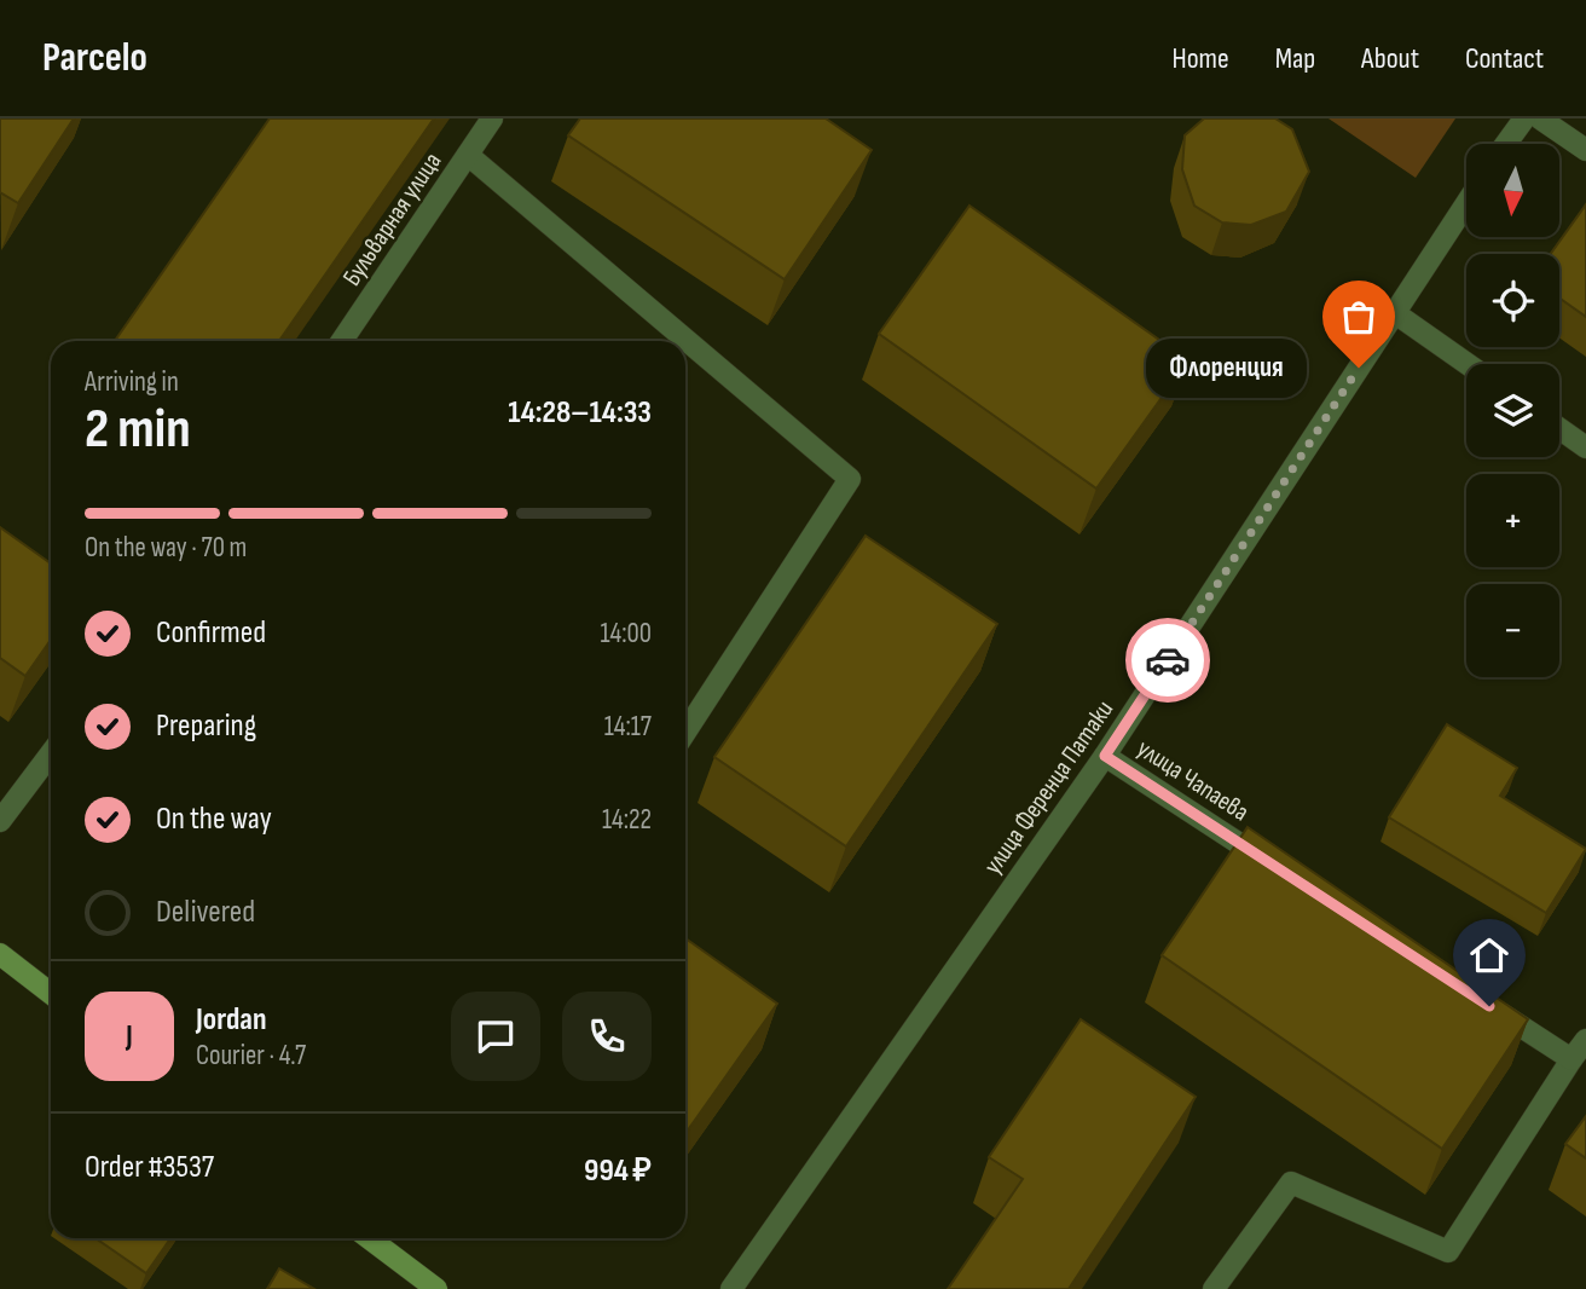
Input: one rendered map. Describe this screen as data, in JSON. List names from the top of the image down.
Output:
{
  "streets": {
    "street": ["Бульварная улица", "улица Чапаева", "улица Ференца Патаки"]
  },
  "crossings": [
    ["улица Чапаева", "улица Ференца Патаки"]
  ],
  "places": ["Флоренция"],
  "north": "bottom",
  "page": {
    "header": "Parcelo",
    "nav": [
      "Home",
      "Map",
      "About",
      "Contact"
    ],
    "map_buttons": ["+", "−"],
    "bubble": "Флоренция",
    "heading": ["2 min", "Arriving in", "14:28–14:33"],
    "panel": [
      "Jordan",
      "Courier · 4.7",
      "Order #3537",
      "994 ₽"
    ],
    "bar": "On the way · 70 m",
    "list": [
      ["Confirmed", "14:00"],
      ["Preparing", "14:17"],
      ["On the way", "14:22"],
      "Delivered"
    ],
    "round": "J"
  }
}
